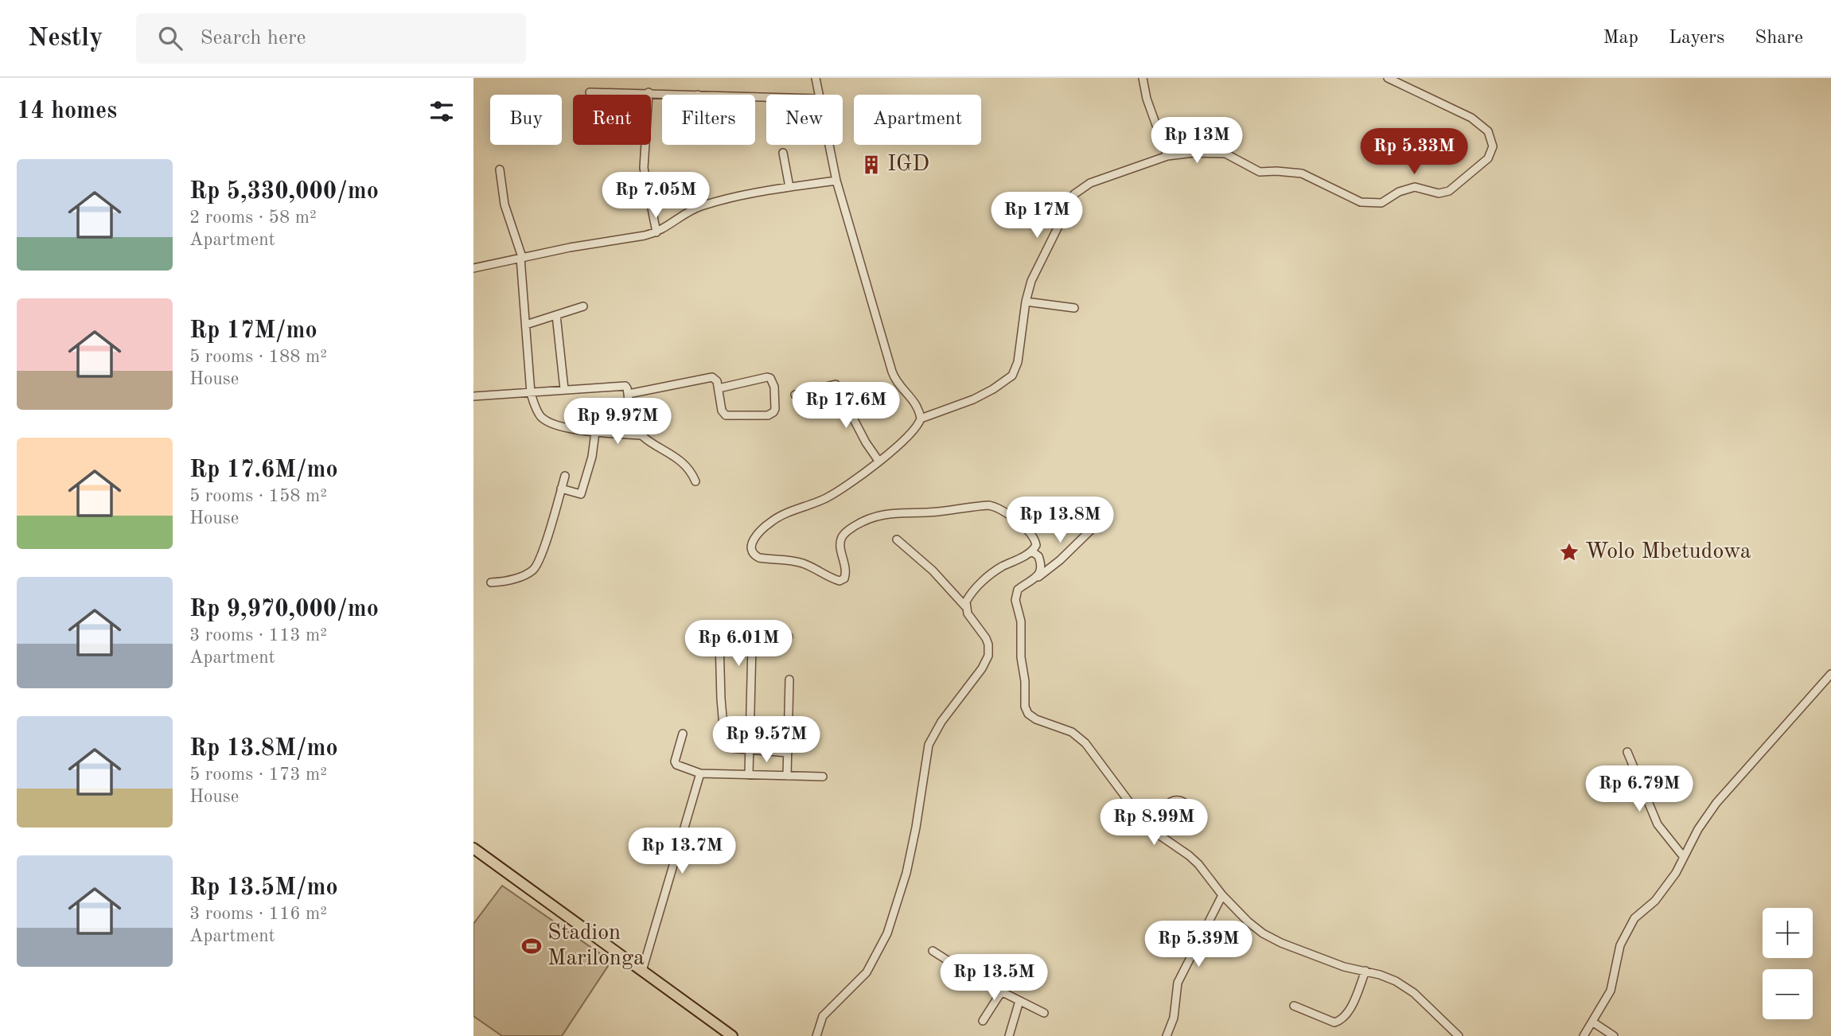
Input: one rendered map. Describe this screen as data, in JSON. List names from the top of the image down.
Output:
{
  "places": {
    "building": ["IGD"],
    "place": ["Wolo Mbetudowa"],
    "sports": ["Stadion Marilonga"]
  },
  "page": {
    "header": "Nestly",
    "search": "Search here",
    "nav": ["Map", "Layers", "Share"],
    "heading": "14 homes",
    "chip": [
      "Buy",
      "Rent",
      "Filters",
      "New",
      "Apartment"
    ],
    "price": [
      "Rp 13M",
      "Rp 5.33M",
      "Rp 7.05M",
      "Rp 17M",
      "Rp 17.6M",
      "Rp 9.97M",
      "Rp 13.8M",
      "Rp 6.01M",
      "Rp 9.57M",
      "Rp 6.79M",
      "Rp 8.99M",
      "Rp 13.7M",
      "Rp 5.39M",
      "Rp 13.5M"
    ],
    "list": [
      {
        "name": "Rp 5,330,000/mo",
        "note": "2 rooms · 58 m² · Apartment"
      },
      {
        "name": "Rp 17M/mo",
        "note": "5 rooms · 188 m² · House"
      },
      {
        "name": "Rp 17.6M/mo",
        "note": "5 rooms · 158 m² · House"
      },
      {
        "name": "Rp 9,970,000/mo",
        "note": "3 rooms · 113 m² · Apartment"
      },
      {
        "name": "Rp 13.8M/mo",
        "note": "5 rooms · 173 m² · House"
      },
      {
        "name": "Rp 13.5M/mo",
        "note": "3 rooms · 116 m² · Apartment"
      }
    ],
    "map_buttons": ["+", "−"]
  }
}
